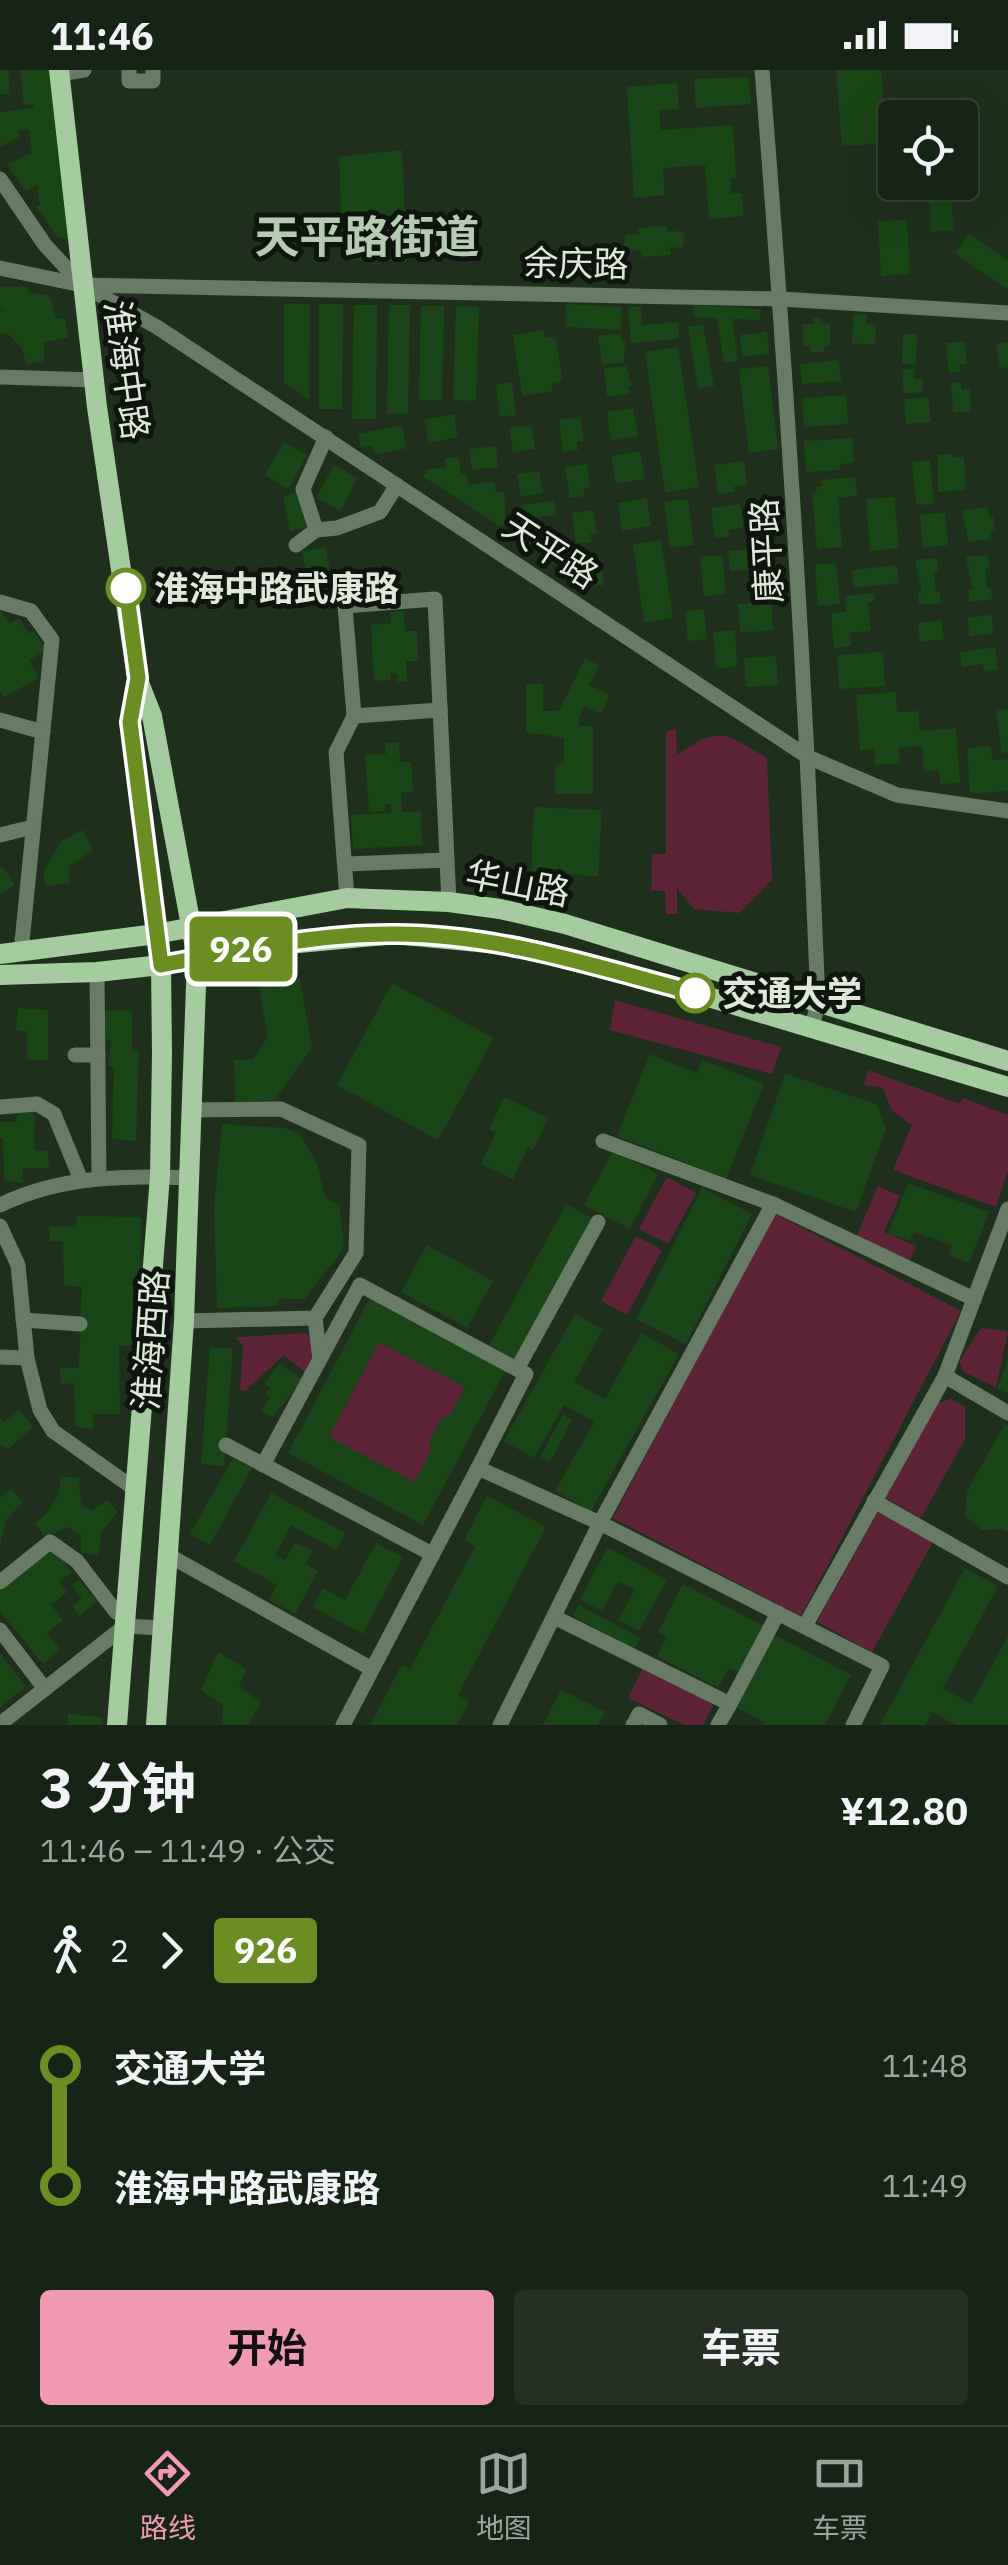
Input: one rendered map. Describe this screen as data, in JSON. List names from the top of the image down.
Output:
{
  "streets": {
    "main road": ["淮海中路", "华山路", "淮海西路"],
    "street": ["余庆路", "天平路", "康平路"]
  },
  "crossings": [
    ["余庆路", "淮海中路"],
    ["余庆路", "天平路"],
    ["余庆路", "康平路"],
    ["淮海中路", "天平路"],
    ["淮海中路", "华山路"],
    ["淮海中路", "淮海西路"],
    ["天平路", "康平路"],
    ["康平路", "华山路"],
    ["华山路", "淮海西路"]
  ],
  "districts": ["天平路街道"],
  "places": ["淮海中路武康路", "交通大学"],
  "lines": ["bus line 926"],
  "page": {
    "status": "11:46",
    "on_map": "926",
    "heading": ["3 分钟", "11:46 – 11:49 · 公交", "¥12.80"],
    "legs": ["2", "926"],
    "list": [
      {
        "name": "交通大学",
        "value": "11:48"
      },
      {
        "name": "淮海中路武康路",
        "value": "11:49"
      }
    ],
    "buttons": ["开始", "车票"],
    "tabs": ["路线", "地图", "车票"]
  }
}
